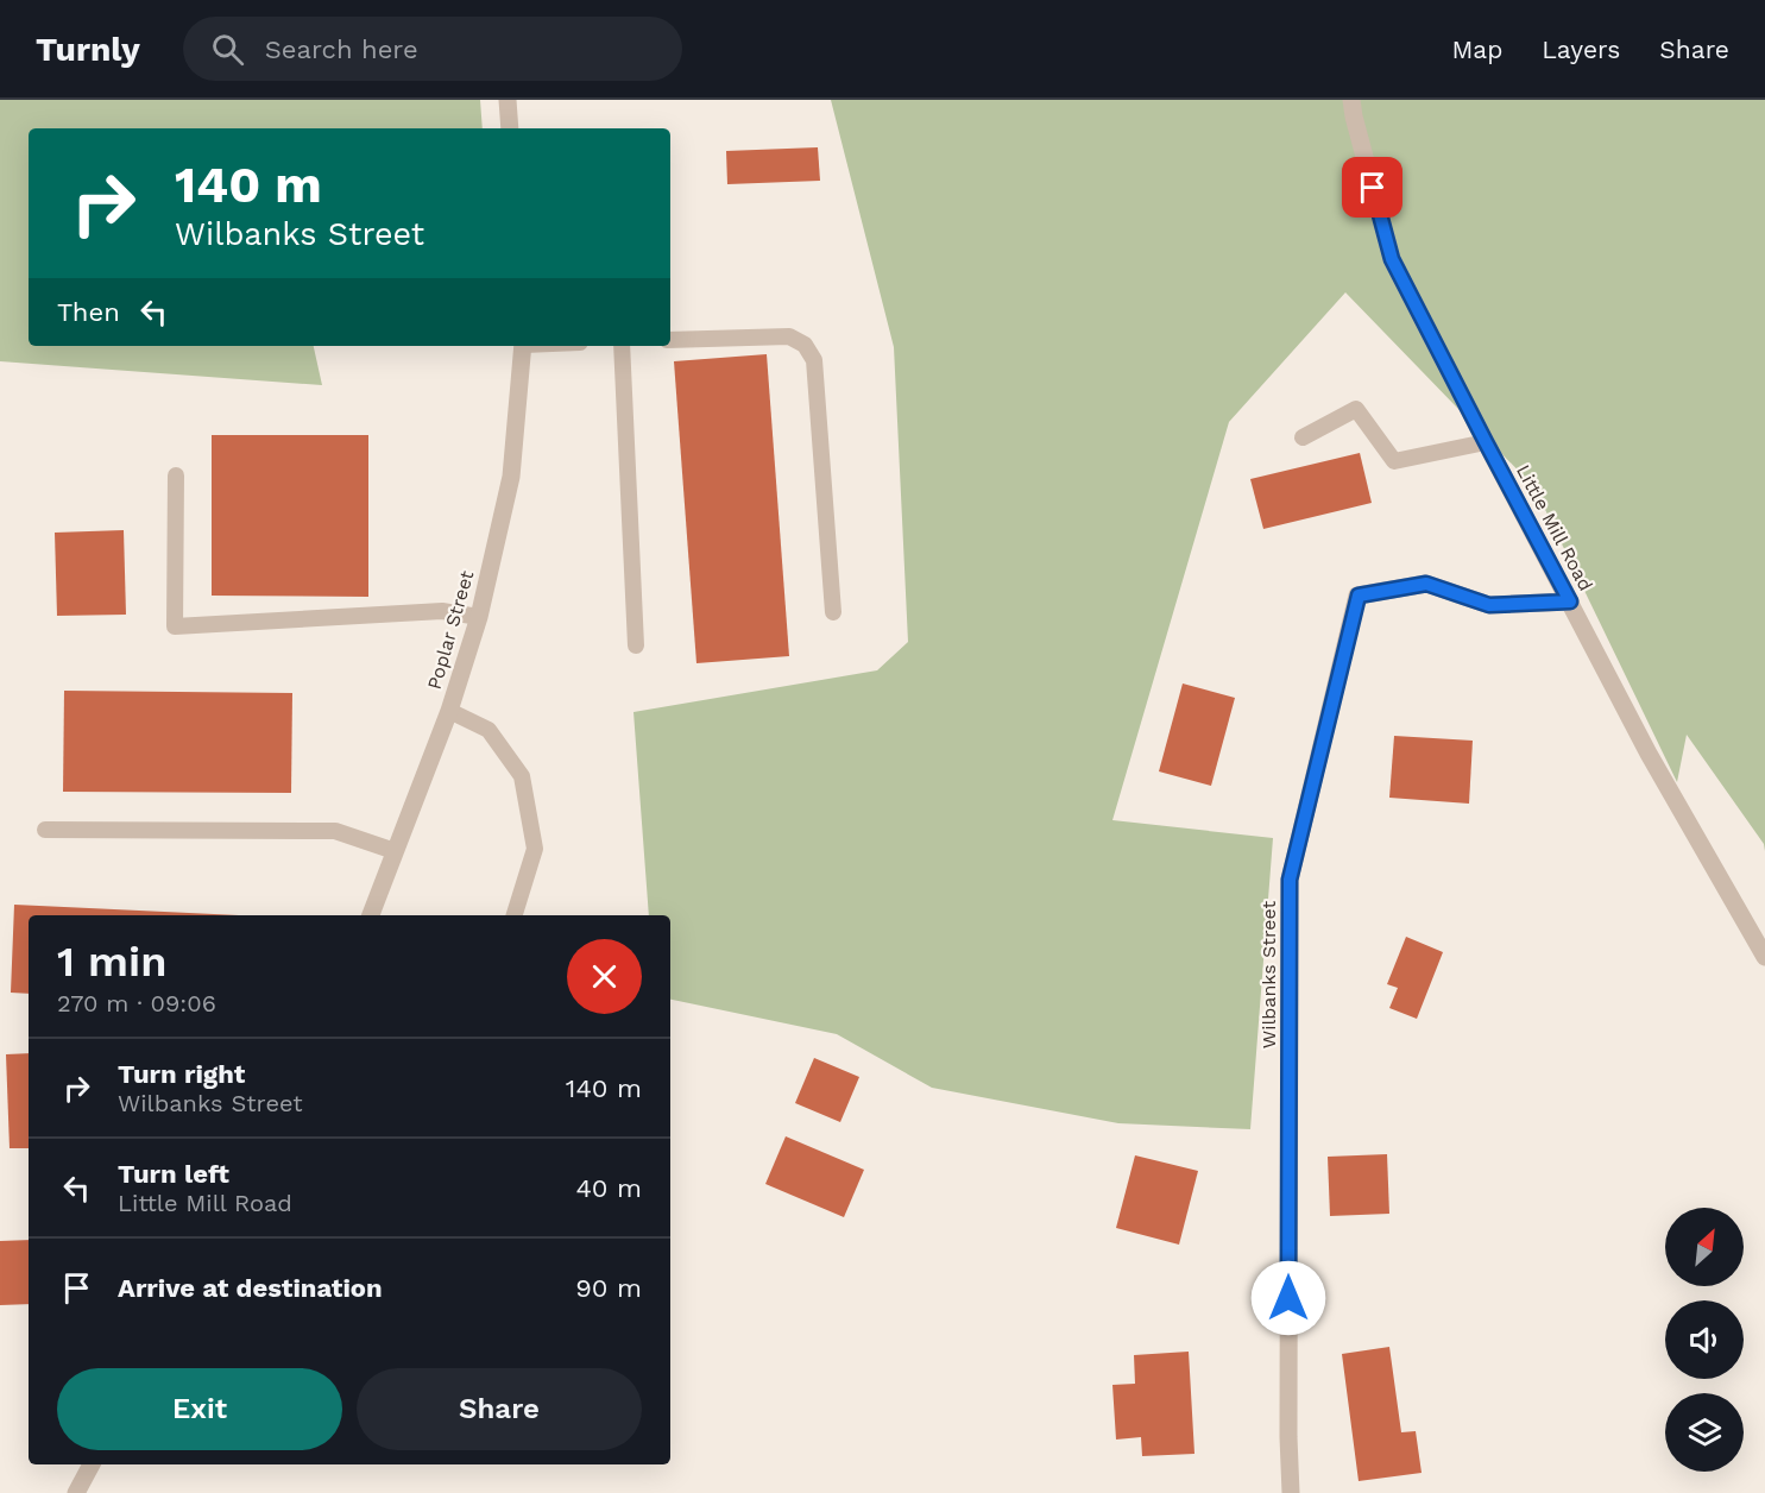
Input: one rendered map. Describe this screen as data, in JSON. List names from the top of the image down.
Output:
{
  "streets": {
    "street": ["Little Mill Road", "Poplar Street", "Wilbanks Street"]
  },
  "crossings": [
    ["Little Mill Road", "Wilbanks Street"]
  ],
  "north": "top right",
  "page": {
    "header": "Turnly",
    "search": "Search here",
    "nav": ["Map", "Layers", "Share"],
    "turn": ["140 m", "Wilbanks Street"],
    "then": "Then",
    "heading": ["1 min", "270 m · 09:06"],
    "list": [
      {
        "name": "Turn right",
        "note": "Wilbanks Street",
        "value": "140 m"
      },
      {
        "name": "Turn left",
        "note": "Little Mill Road",
        "value": "40 m"
      },
      {
        "name": "Arrive at destination",
        "value": "90 m"
      }
    ],
    "buttons": ["Exit", "Share"]
  }
}
